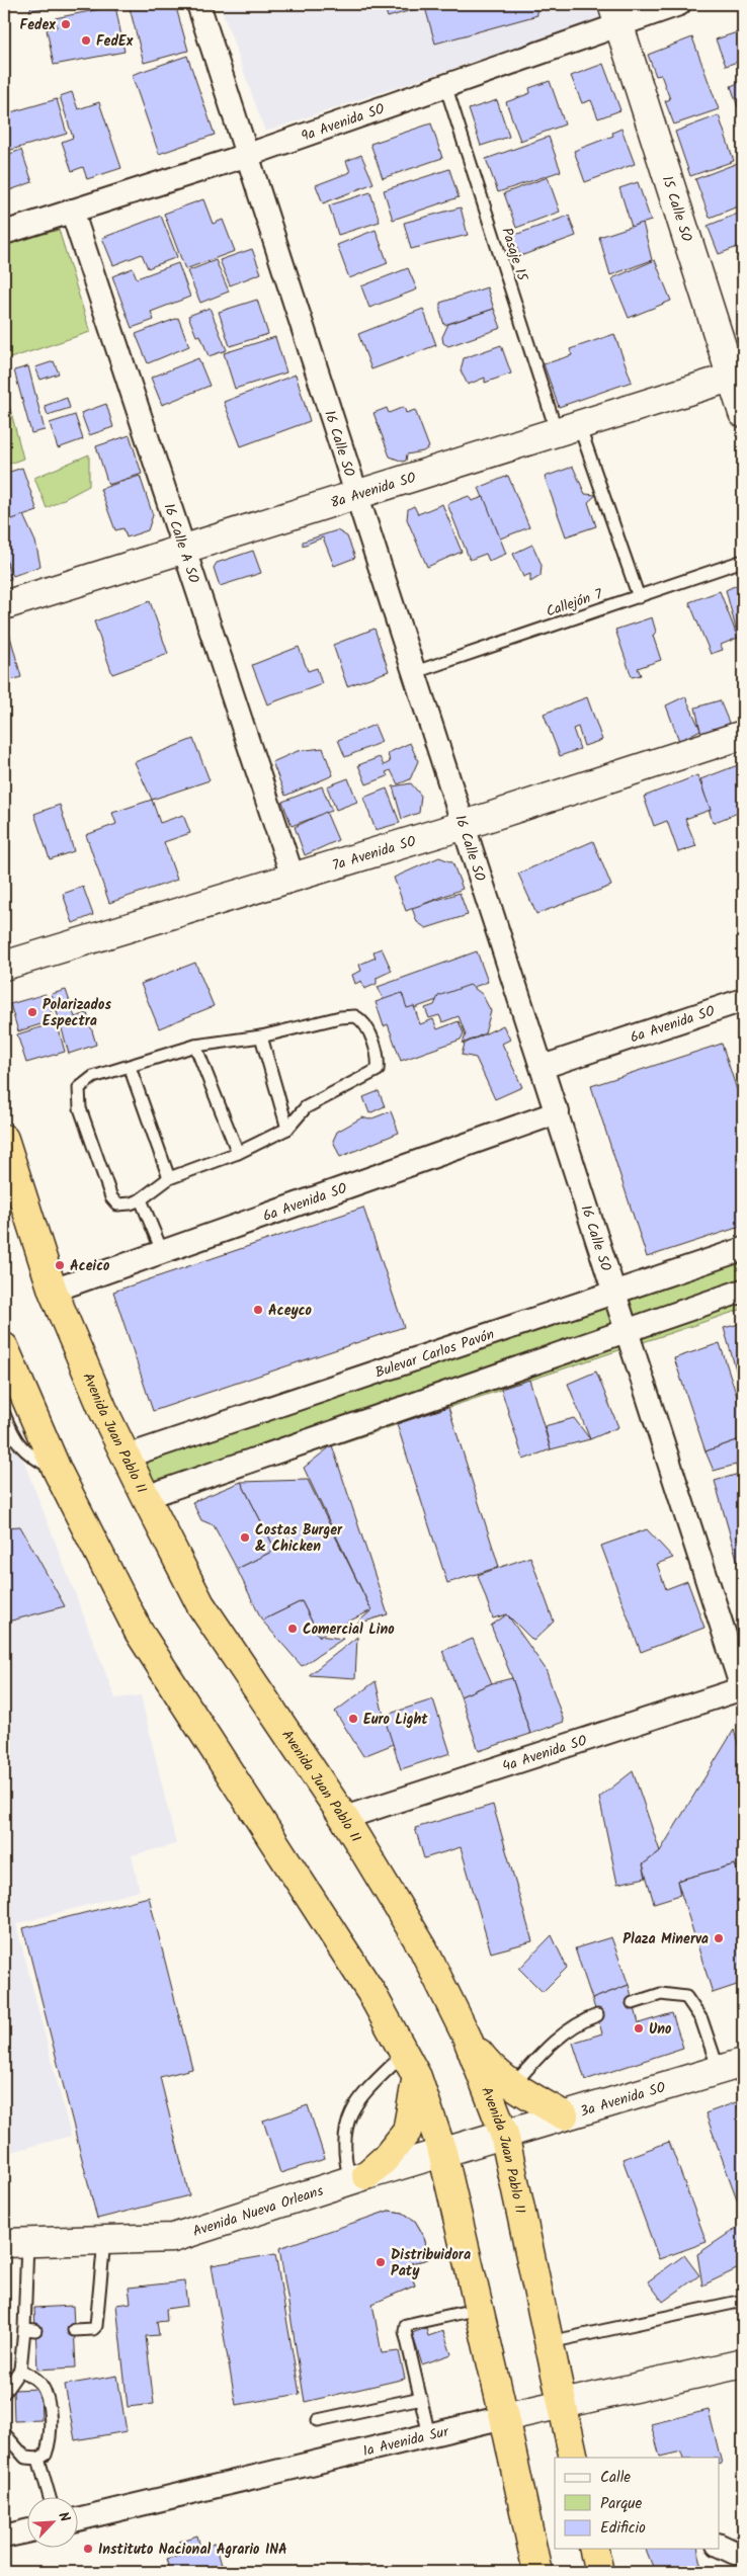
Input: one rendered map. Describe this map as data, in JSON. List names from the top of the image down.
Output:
{
  "streets": {
    "highway": ["Avenida Juan Pablo II"],
    "street": [
      "9a Avenida SO",
      "15 Calle SO",
      "16 Calle SO",
      "8a Avenida SO",
      "16 Calle A SO",
      "7a Avenida SO",
      "6a Avenida SO",
      "Bulevar Carlos Pavón",
      "4a Avenida SO",
      "3a Avenida SO",
      "Avenida Nueva Orleans",
      "1a Avenida Sur"
    ],
    "lane": ["Pasaje 15", "Callejón 7"]
  },
  "crossings": [
    ["9a Avenida SO", "15 Calle SO"],
    ["9a Avenida SO", "Pasaje 15"],
    ["9a Avenida SO", "16 Calle SO"],
    ["9a Avenida SO", "16 Calle A SO"],
    ["15 Calle SO", "8a Avenida SO"],
    ["Pasaje 15", "8a Avenida SO"],
    ["Pasaje 15", "Callejón 7"],
    ["16 Calle SO", "8a Avenida SO"],
    ["16 Calle SO", "Callejón 7"],
    ["16 Calle SO", "7a Avenida SO"],
    ["16 Calle SO", "6a Avenida SO"],
    ["16 Calle SO", "Bulevar Carlos Pavón"],
    ["16 Calle SO", "4a Avenida SO"],
    ["8a Avenida SO", "16 Calle A SO"],
    ["16 Calle A SO", "7a Avenida SO"],
    ["6a Avenida SO", "Avenida Juan Pablo II"],
    ["Bulevar Carlos Pavón", "Avenida Juan Pablo II"],
    ["Avenida Juan Pablo II", "4a Avenida SO"],
    ["Avenida Juan Pablo II", "3a Avenida SO"],
    ["Avenida Juan Pablo II", "Avenida Nueva Orleans"],
    ["Avenida Juan Pablo II", "1a Avenida Sur"],
    ["3a Avenida SO", "Avenida Nueva Orleans"]
  ],
  "places": [
    "Fedex",
    "FedEx",
    "Polarizados Espectra",
    "Aceico",
    "Aceyco",
    "Costas Burger & Chicken",
    "Comercial Lino",
    "Euro Light",
    "Plaza Minerva",
    "Uno",
    "Distribuidora Paty",
    "Instituto Nacional Agrario INA"
  ],
  "legend": ["Calle", "Parque", "Edificio"],
  "north": "top right"
}
